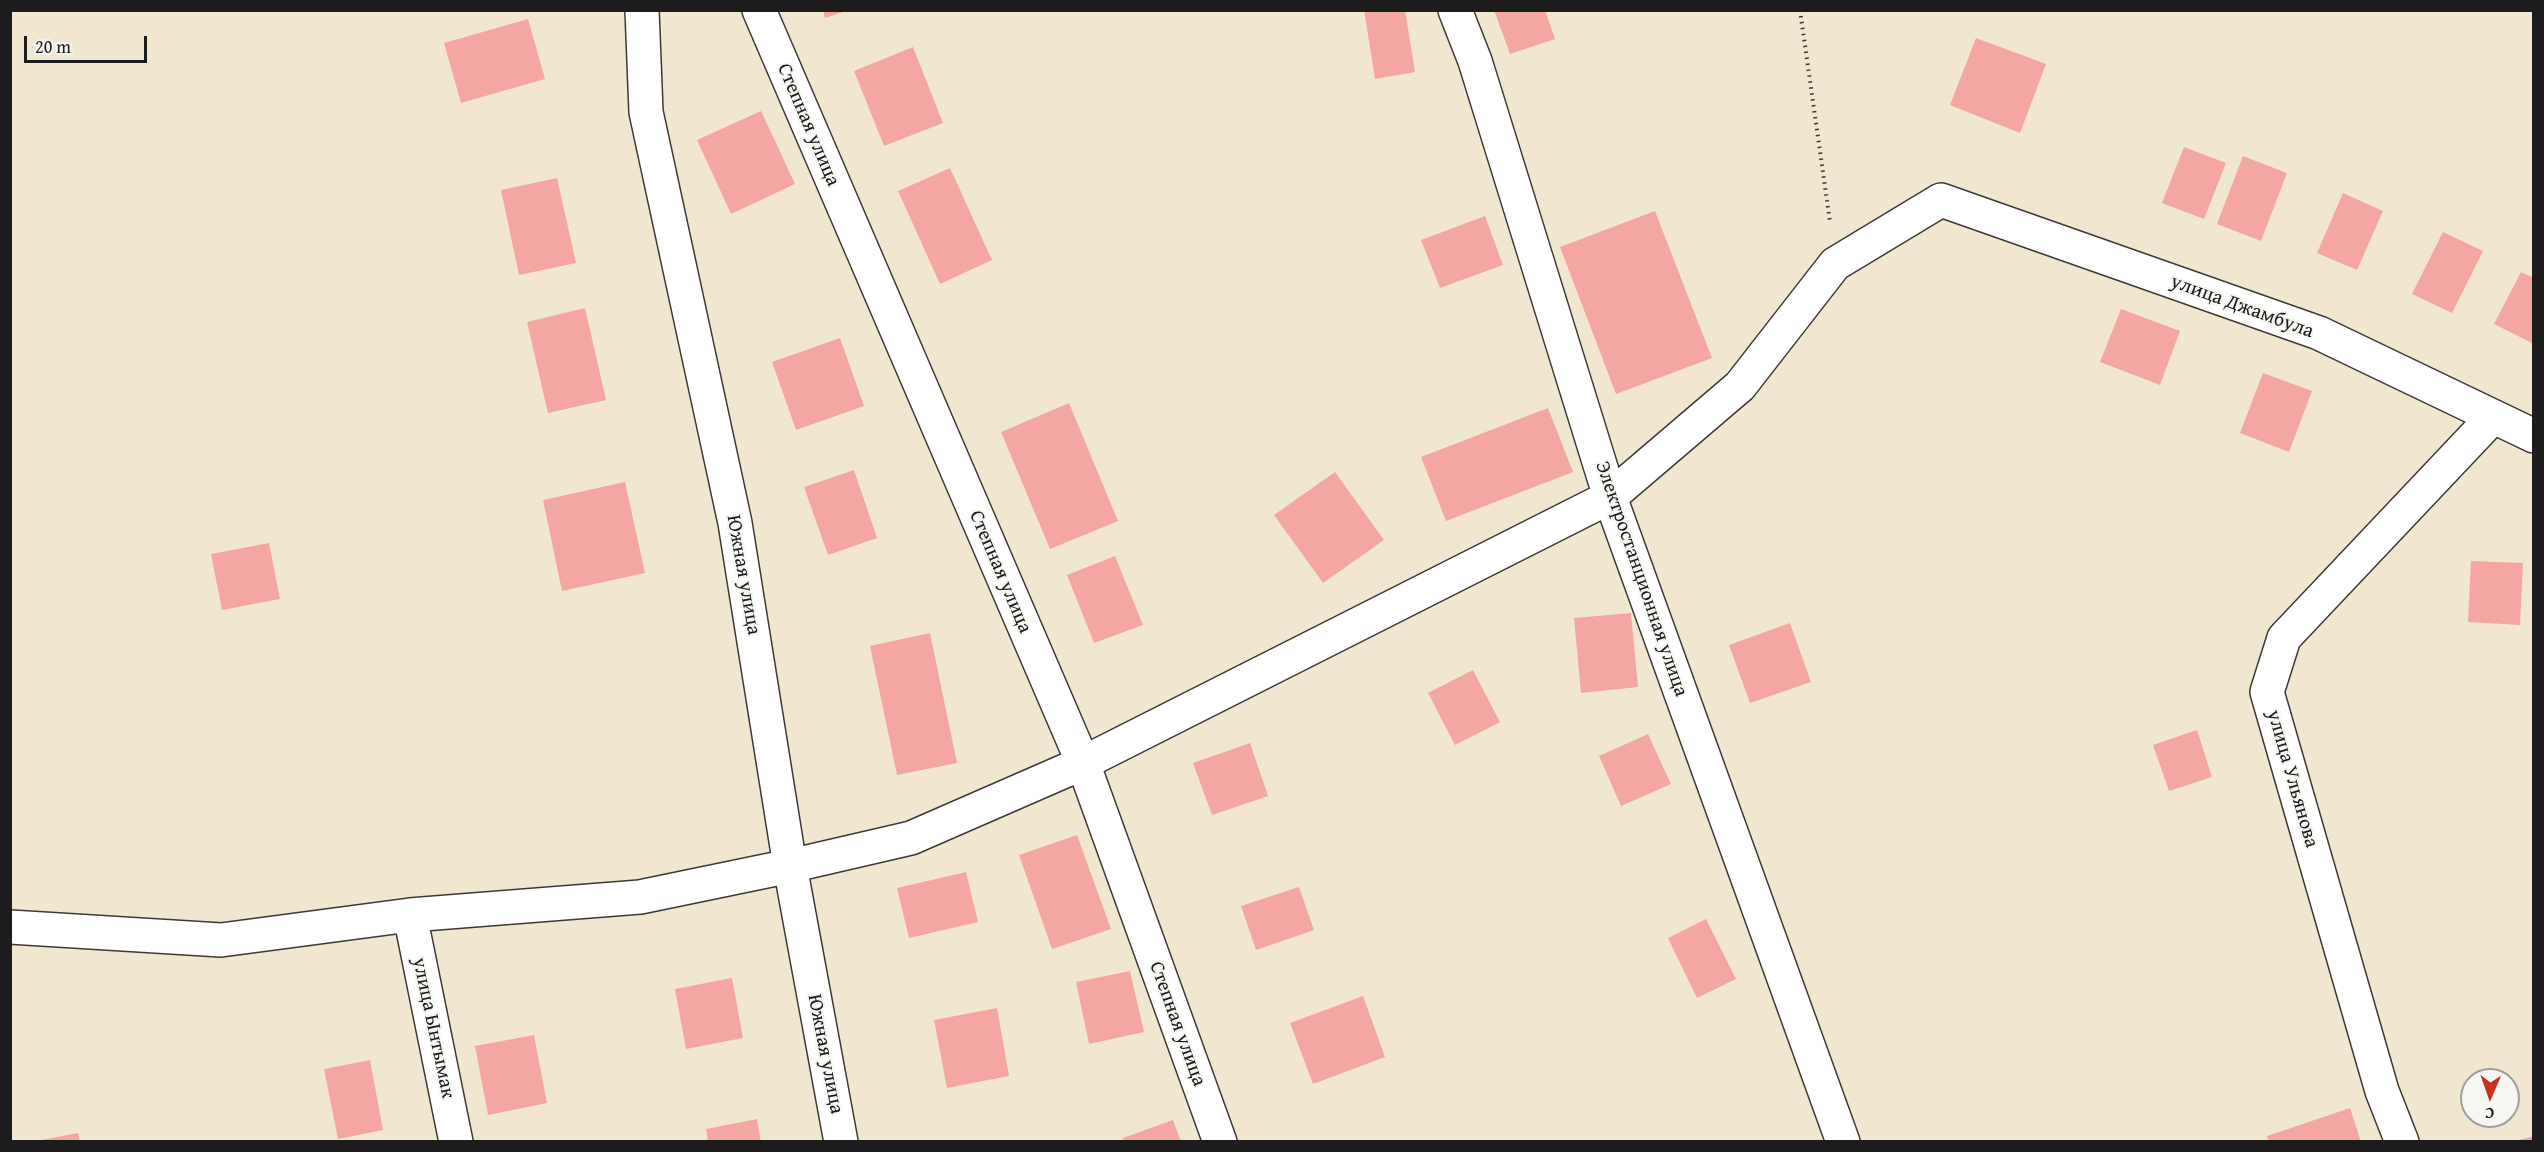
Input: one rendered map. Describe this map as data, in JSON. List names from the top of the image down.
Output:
{
  "streets": {
    "street": [
      "Степная улица",
      "улица Джамбула",
      "Южная улица",
      "Электростанционная улица",
      "улица Ульянова",
      "улица Ынтымак"
    ]
  },
  "crossings": [
    ["улица Джамбула", "улица Ульянова"]
  ],
  "scale_bar": "20 m",
  "north": "bottom"
}
